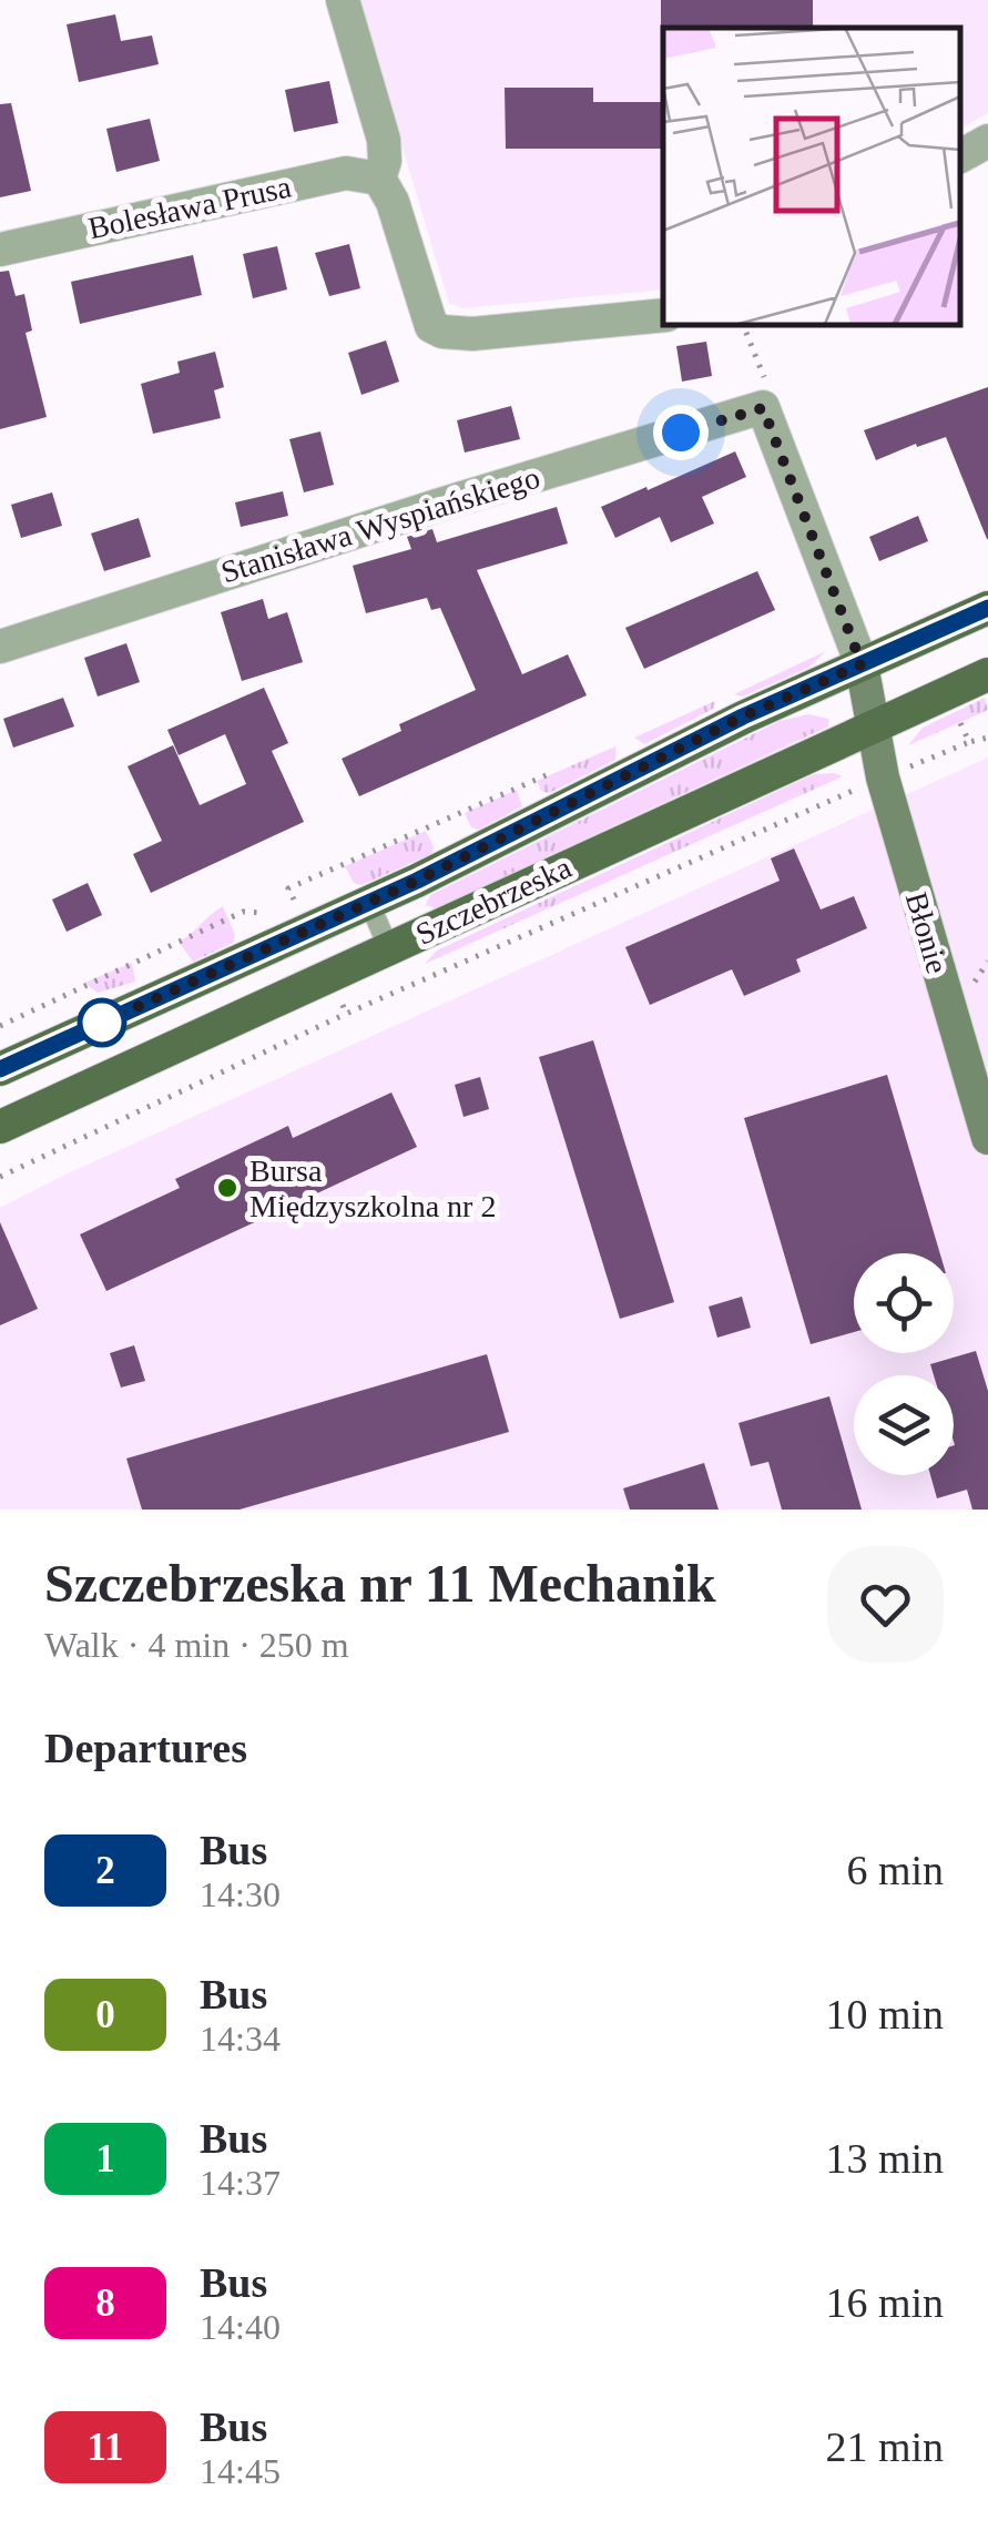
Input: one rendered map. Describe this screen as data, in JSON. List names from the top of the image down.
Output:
{
  "streets": {
    "main road": ["Szczebrzeska"],
    "street": ["Bolesława Prusa", "Stanisława Wyspiańskiego", "Błonie"]
  },
  "crossings": [
    ["Stanisława Wyspiańskiego", "Szczebrzeska"],
    ["Stanisława Wyspiańskiego", "Błonie"],
    ["Szczebrzeska", "Błonie"]
  ],
  "places": ["Bursa Międzyszkolna nr 2"],
  "lines": ["bus line 2"],
  "page": {
    "heading": [
      ["Szczebrzeska nr 11 Mechanik", "Walk · 4 min · 250 m"],
      "Departures"
    ],
    "list": [
      {
        "mark": "2",
        "name": "Bus",
        "note": "14:30",
        "value": "6 min"
      },
      {
        "mark": "0",
        "name": "Bus",
        "note": "14:34",
        "value": "10 min"
      },
      {
        "mark": "1",
        "name": "Bus",
        "note": "14:37",
        "value": "13 min"
      },
      {
        "mark": "8",
        "name": "Bus",
        "note": "14:40",
        "value": "16 min"
      },
      {
        "mark": "11",
        "name": "Bus",
        "note": "14:45",
        "value": "21 min"
      }
    ]
  }
}
